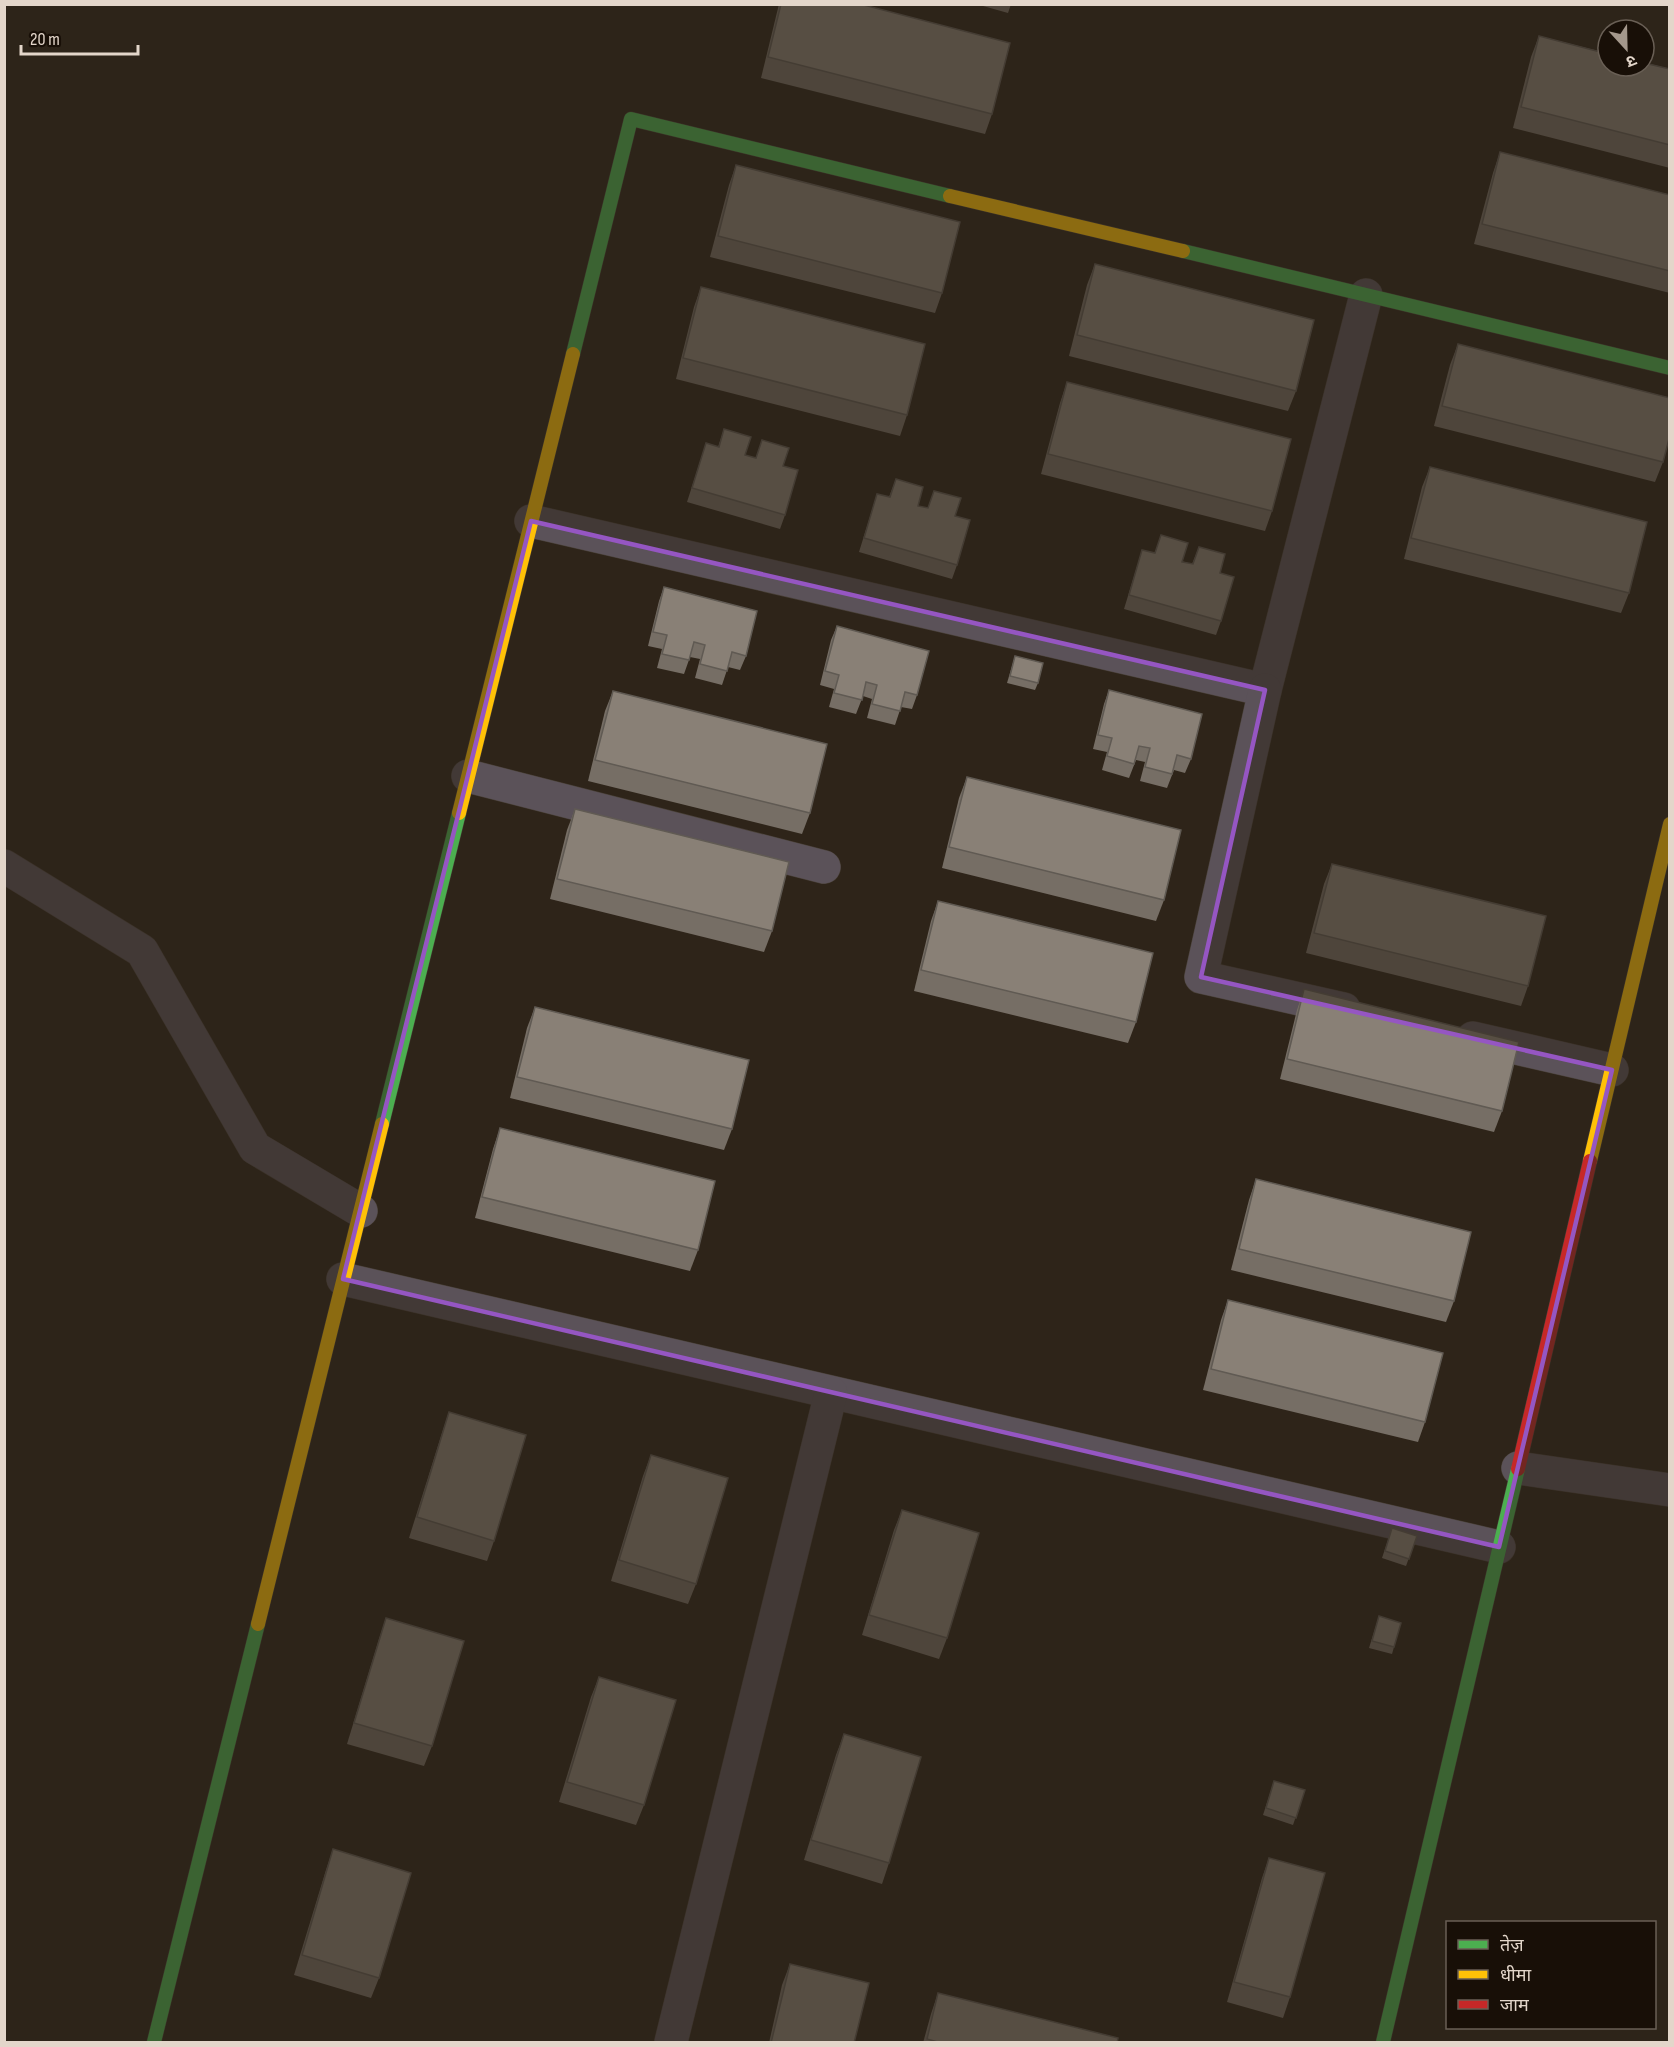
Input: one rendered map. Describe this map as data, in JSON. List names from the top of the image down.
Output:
{
  "legend": ["तेज़", "धीमा", "जाम"],
  "scale_bar": "20 m",
  "north": "bottom"
}
